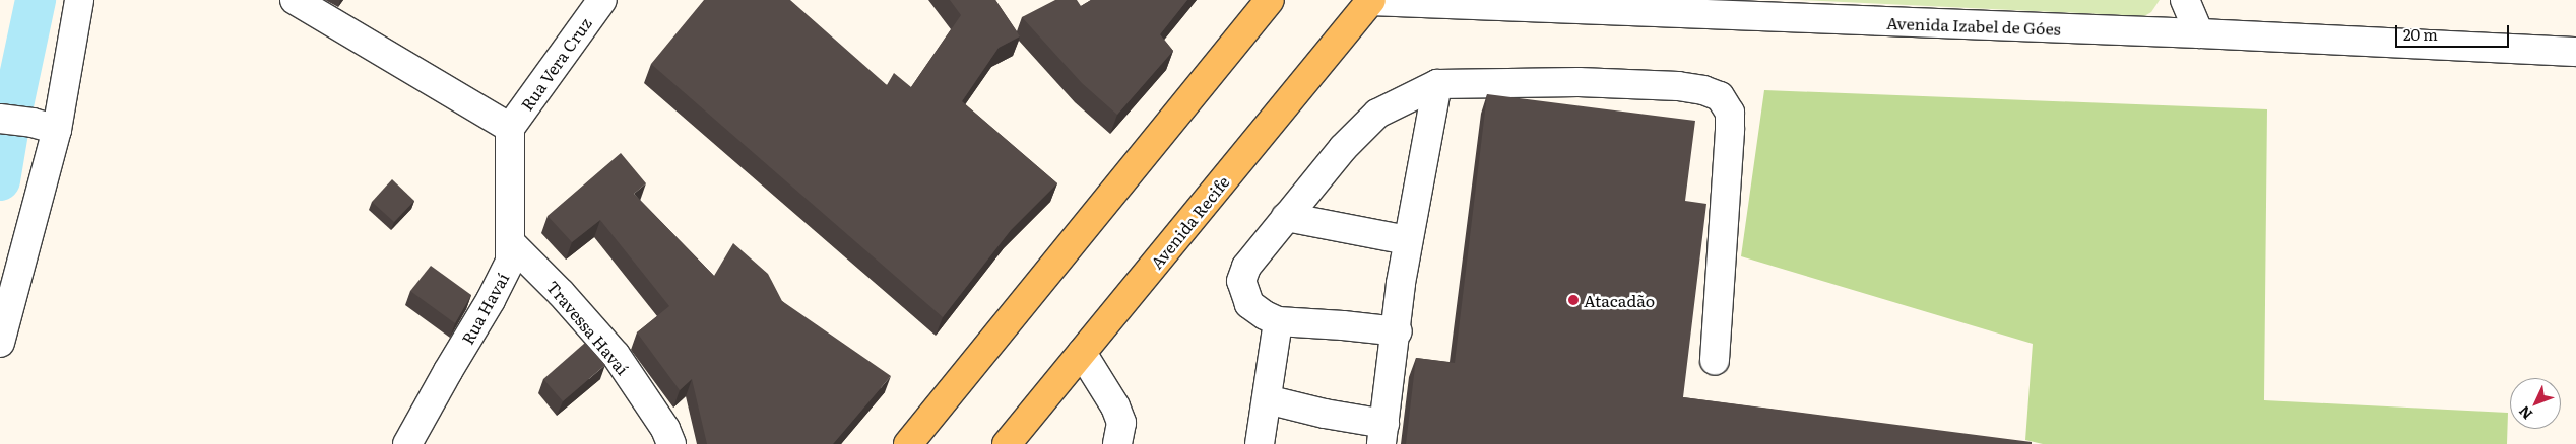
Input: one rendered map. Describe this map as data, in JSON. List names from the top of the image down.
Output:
{
  "streets": {
    "main road": ["Avenida Recife"],
    "street": [
      "Avenida Izabel de Góes",
      "Rua Vera Cruz",
      "Rua Havaí",
      "Travessa Havaí"
    ]
  },
  "crossings": [
    ["Avenida Izabel de Góes", "Avenida Recife"],
    ["Rua Vera Cruz", "Rua Havaí"],
    ["Rua Havaí", "Travessa Havaí"]
  ],
  "places": ["Atacadão"],
  "scale_bar": "20 m",
  "north": "bottom left"
}
